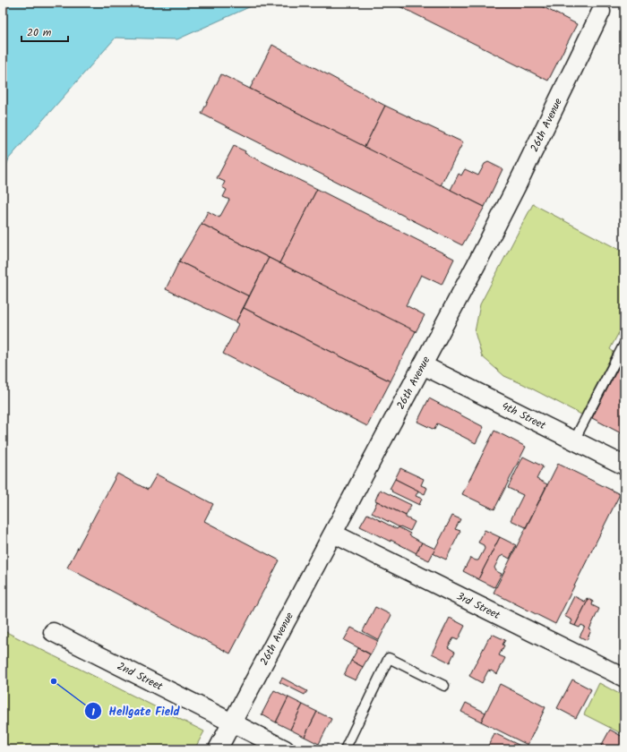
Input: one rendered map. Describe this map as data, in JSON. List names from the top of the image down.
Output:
{
  "streets": {
    "street": [
      "26th Avenue",
      "4th Street",
      "3rd Street",
      "2nd Street"
    ]
  },
  "crossings": [
    ["26th Avenue", "4th Street"],
    ["26th Avenue", "3rd Street"],
    ["26th Avenue", "2nd Street"]
  ],
  "places": ["Hellgate Field"],
  "scale_bar": "20 m"
}
